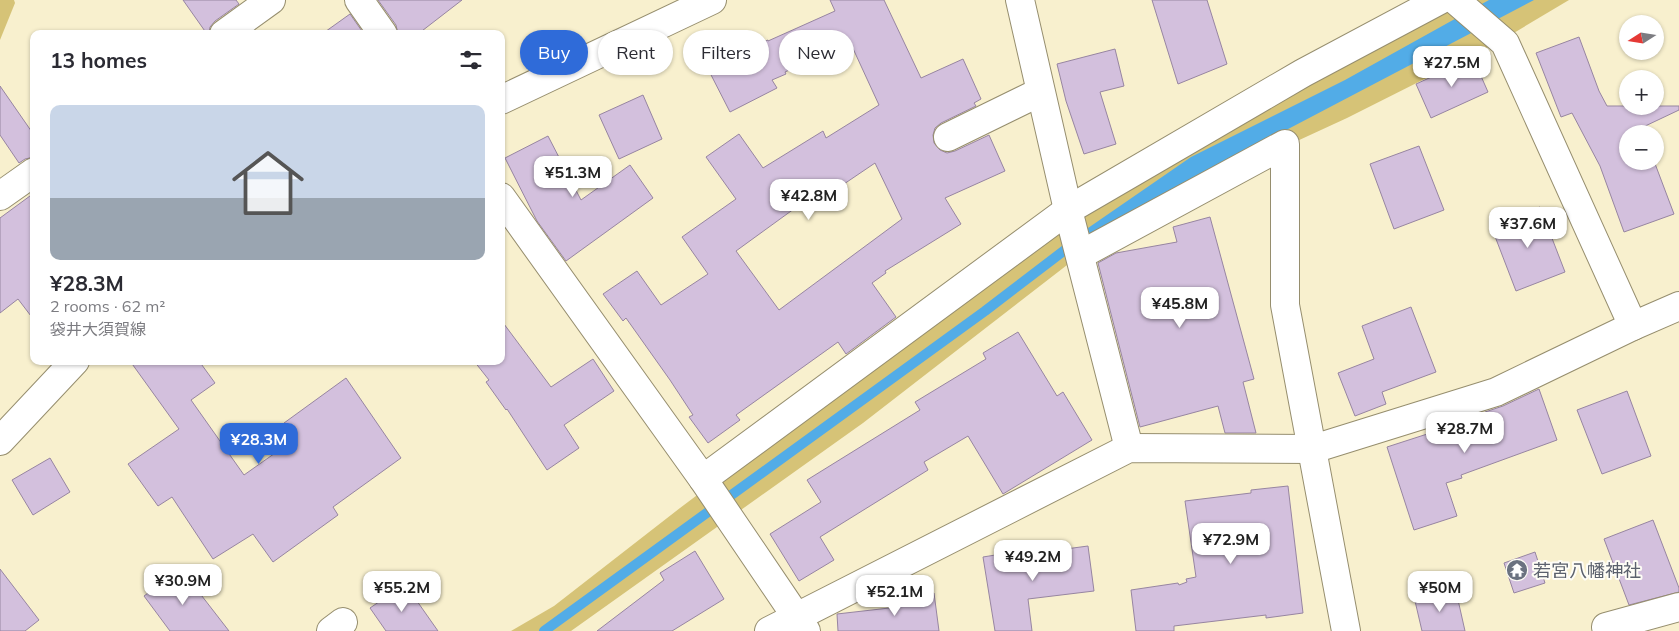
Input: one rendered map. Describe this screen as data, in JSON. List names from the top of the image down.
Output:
{
  "places": {
    "temple": ["若宮八幡神社"]
  },
  "north": "left",
  "page": {
    "map_buttons": ["+", "−"],
    "chip": [
      "Buy",
      "Rent",
      "Filters",
      "New"
    ],
    "heading": "13 homes",
    "price": [
      "¥27.5M",
      "¥51.3M",
      "¥42.8M",
      "¥37.6M",
      "¥45.8M",
      "¥28.7M",
      "¥28.3M",
      "¥72.9M",
      "¥49.2M",
      "¥30.9M",
      "¥55.2M",
      "¥50M",
      "¥52.1M"
    ],
    "list": [
      {
        "name": "¥28.3M",
        "note": "2 rooms · 62 m² · 袋井大須賀線"
      }
    ]
  }
}
